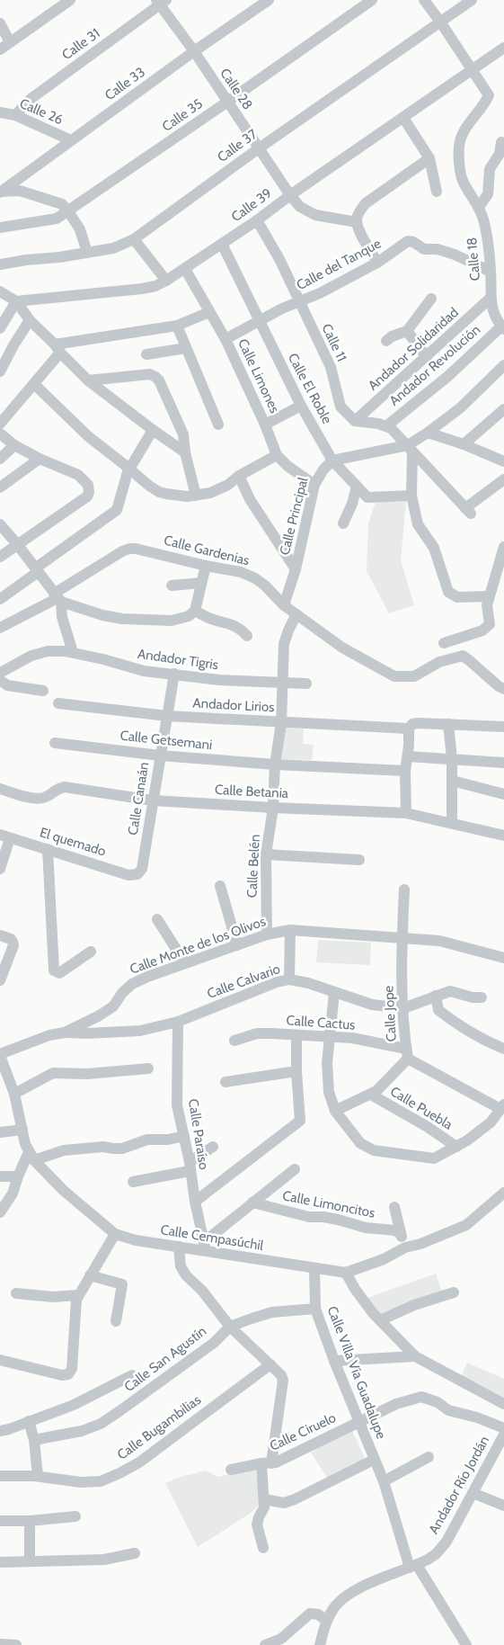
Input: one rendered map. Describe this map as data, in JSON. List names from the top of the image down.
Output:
{
  "streets": {
    "street": [
      "Calle 31",
      "Calle 33",
      "Calle 28",
      "Calle 26",
      "Calle 35",
      "Calle 37",
      "Calle 39",
      "Calle 18",
      "Calle del Tanque",
      "Calle 11",
      "Andador Solidaridad",
      "Andador Revolución",
      "Calle Limones",
      "Calle El Roble",
      "Calle Principal",
      "Calle Gardenias",
      "Andador Tigris",
      "Andador Lirios",
      "Calle Getsemani",
      "Calle Betania",
      "Calle Canaán",
      "El quemado",
      "Calle Belén",
      "Calle Monte de los Olivos",
      "Calle Calvario",
      "Calle Jope",
      "Calle Cactus",
      "Calle Puebla",
      "Calle Paraíso",
      "Calle Limoncitos",
      "Calle Cempasúchil",
      "Calle San Agustín",
      "Calle Villa Vía Guadalupe",
      "Calle Bugambilias",
      "Calle Ciruelo",
      "Andador Río Jordán"
    ]
  },
  "crossings": [
    ["Calle 31", "Calle 28"],
    ["Calle 31", "Calle 26"],
    ["Calle 33", "Calle 28"],
    ["Calle 33", "Calle 26"],
    ["Calle 28", "Calle 35"],
    ["Calle 28", "Calle 37"],
    ["Calle 28", "Calle 39"],
    ["Calle 37", "Calle 18"],
    ["Calle 39", "Calle 18"],
    ["Calle 39", "Calle 11"],
    ["Calle 39", "Calle Limones"],
    ["Calle 39", "Calle El Roble"],
    ["Calle 18", "Calle del Tanque"],
    ["Calle 18", "Andador Solidaridad"],
    ["Calle 18", "Andador Revolución"],
    ["Calle del Tanque", "Calle 11"],
    ["Calle del Tanque", "Calle Limones"],
    ["Calle del Tanque", "Calle El Roble"],
    ["Calle 11", "Andador Solidaridad"],
    ["Calle Limones", "Calle Principal"],
    ["Calle El Roble", "Calle Principal"],
    ["Calle Principal", "Calle Gardenias"],
    ["Calle Gardenias", "Calle Belén"],
    ["Andador Tigris", "Calle Canaán"],
    ["Andador Tigris", "Calle Belén"],
    ["Andador Lirios", "Calle Canaán"],
    ["Andador Lirios", "Calle Belén"],
    ["Calle Getsemani", "Calle Canaán"],
    ["Calle Getsemani", "Calle Belén"],
    ["Calle Betania", "Calle Canaán"],
    ["Calle Betania", "Calle Belén"],
    ["Calle Canaán", "El quemado"],
    ["Calle Belén", "Calle Monte de los Olivos"],
    ["Calle Monte de los Olivos", "Calle Calvario"],
    ["Calle Monte de los Olivos", "Calle Jope"],
    ["Calle Monte de los Olivos", "Calle Cempasúchil"],
    ["Calle Calvario", "Calle Jope"],
    ["Calle Calvario", "Calle Paraíso"],
    ["Calle Jope", "Calle Cactus"],
    ["Calle Jope", "Calle Puebla"],
    ["Calle Cactus", "Calle Puebla"],
    ["Calle Paraíso", "Calle Cempasúchil"],
    ["Calle Cempasúchil", "Calle Villa Vía Guadalupe"],
    ["Calle San Agustín", "Calle Villa Vía Guadalupe"],
    ["Calle Villa Vía Guadalupe", "Calle Ciruelo"],
    ["Calle Villa Vía Guadalupe", "Andador Río Jordán"]
  ]
}
